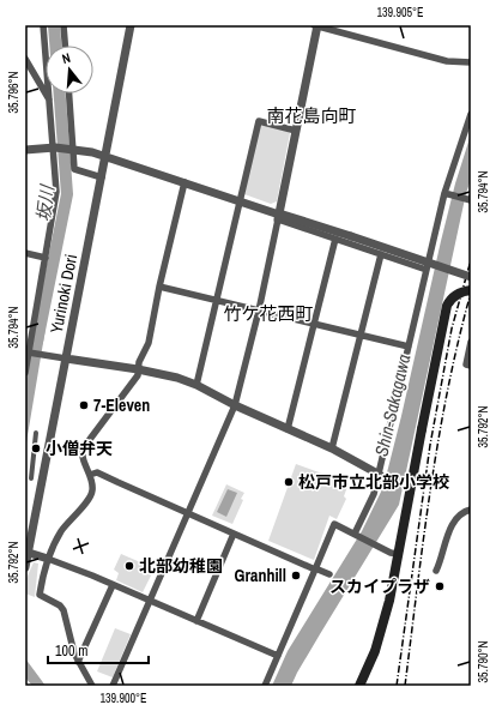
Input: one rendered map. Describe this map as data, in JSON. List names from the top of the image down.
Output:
{
  "streets": {
    "street": ["Yurinoki Dori"]
  },
  "districts": ["南花島向町", "竹ケ花西町"],
  "water": ["坂川", "Shin-Sakagawa"],
  "places": [
    "7-Eleven",
    "小僧弁天",
    "松戸市立北部小学校",
    "北部幼稚園",
    "Granhill",
    "スカイプラザ"
  ],
  "scale_bar": "100 m",
  "north": "top",
  "coordinates": [
    "139.905°E",
    "35.796°N",
    "35.794°N",
    "35.792°N",
    "35.790°N",
    "139.900°E"
  ]
}
